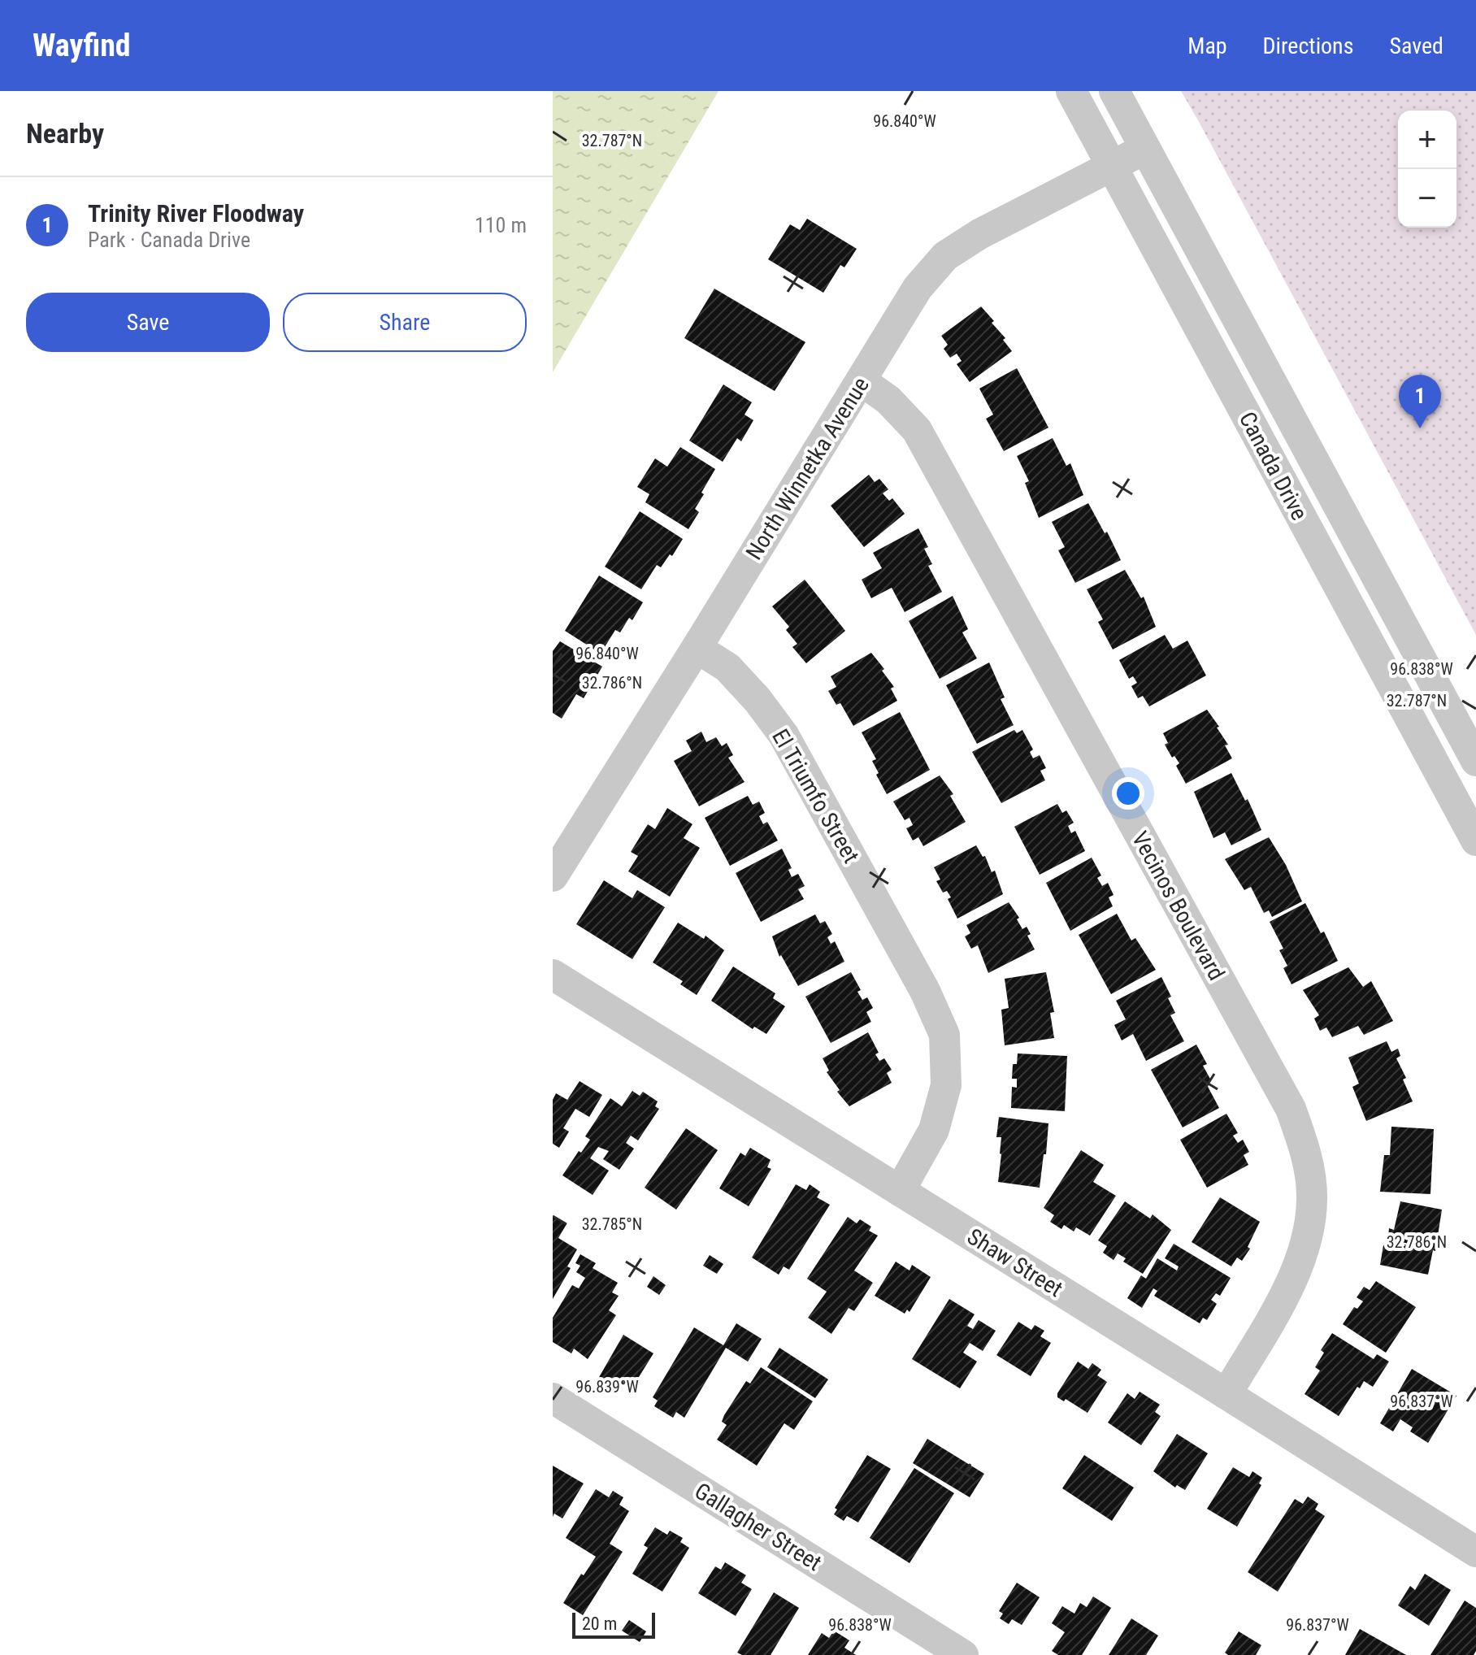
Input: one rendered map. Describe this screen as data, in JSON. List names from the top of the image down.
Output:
{
  "streets": {
    "street": [
      "Canada Drive",
      "North Winnetka Avenue",
      "El Triumfo Street",
      "Vecinos Boulevard",
      "Shaw Street",
      "Gallagher Street"
    ]
  },
  "crossings": [
    ["Canada Drive", "North Winnetka Avenue"],
    ["North Winnetka Avenue", "El Triumfo Street"],
    ["North Winnetka Avenue", "Vecinos Boulevard"],
    ["El Triumfo Street", "Shaw Street"],
    ["Vecinos Boulevard", "Shaw Street"]
  ],
  "scale_bar": "20 m",
  "page": {
    "header": "Wayfind",
    "nav": ["Map", "Directions", "Saved"],
    "heading": "Nearby",
    "map_buttons": ["+", "−"],
    "list": [
      {
        "mark": "1",
        "name": "Trinity River Floodway",
        "note": "Park · Canada Drive",
        "value": "110 m"
      }
    ],
    "buttons": ["Save", "Share"],
    "pins": "1",
    "scale": "20 m"
  },
  "coordinates": [
    "96.840°W",
    "32.787°N",
    "96.838°W",
    "32.786°N",
    "32.785°N",
    "96.839°W",
    "96.837°W"
  ]
}
